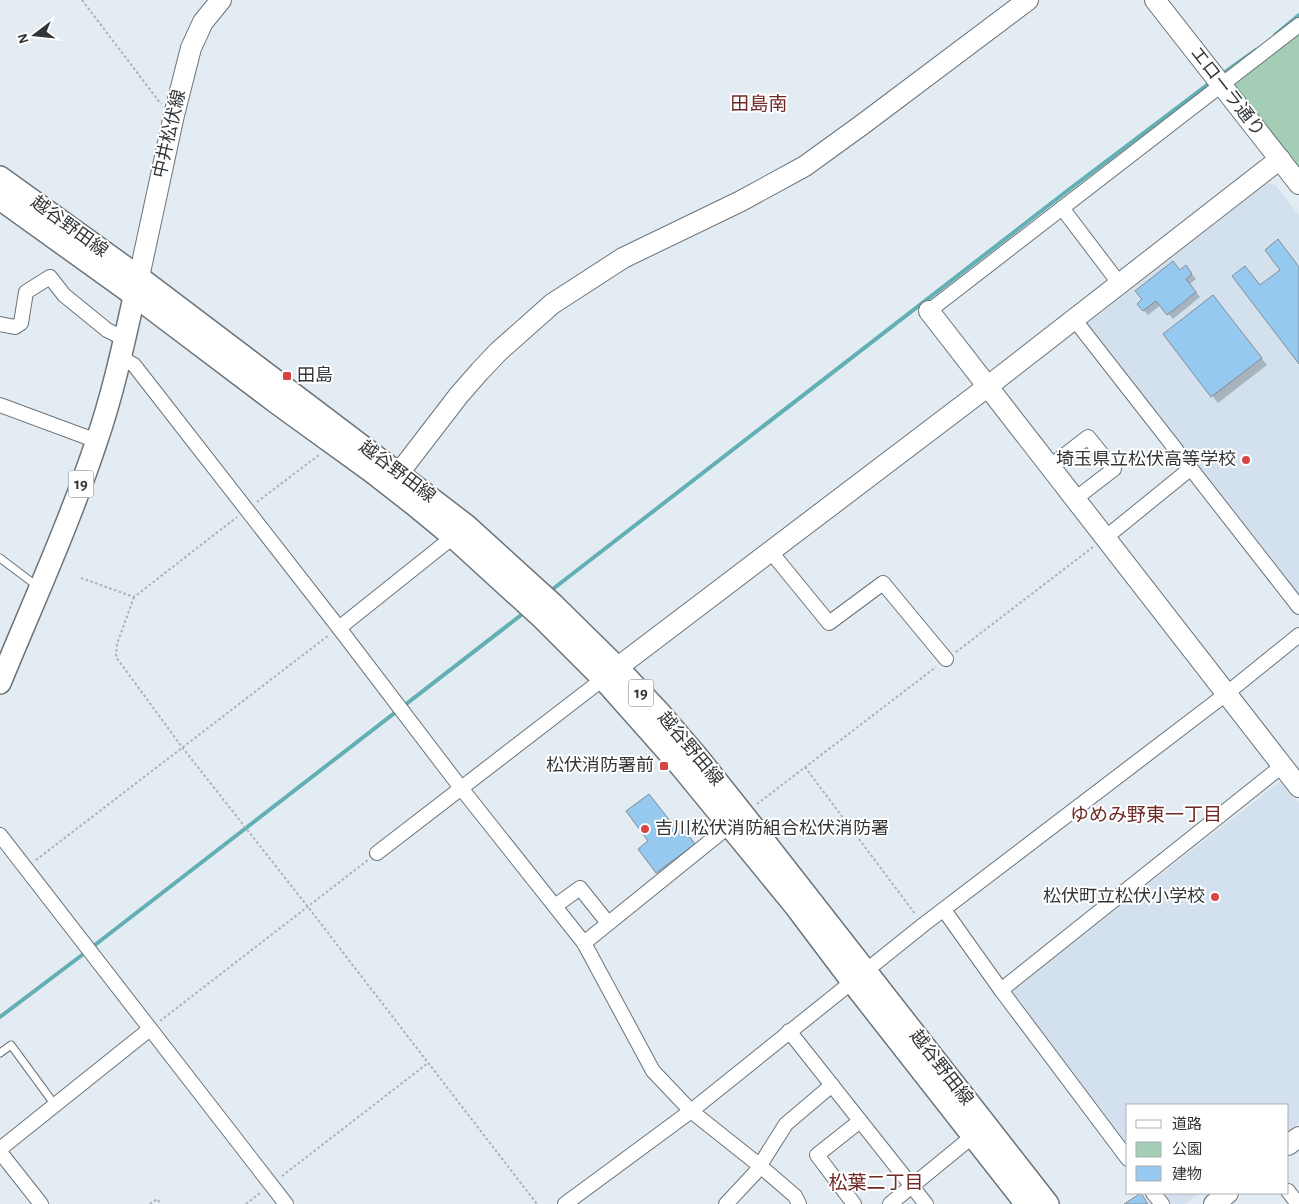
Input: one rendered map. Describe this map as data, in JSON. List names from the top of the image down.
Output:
{
  "streets": {
    "main road": ["越谷野田線", "19"],
    "street": ["エローラ通り", "中井松伏線"]
  },
  "crossings": [
    ["中井松伏線", "越谷野田線"],
    ["中井松伏線", "19"],
    ["越谷野田線", "19"]
  ],
  "districts": ["田島南", "ゆめみ野東一丁目", "松葉二丁目"],
  "places": {
    "transit": ["田島", "松伏消防署前"],
    "other": ["埼玉県立松伏高等学校", "吉川松伏消防組合松伏消防署", "松伏町立松伏小学校"]
  },
  "legend": ["道路", "公園", "建物"],
  "north": "left"
}
